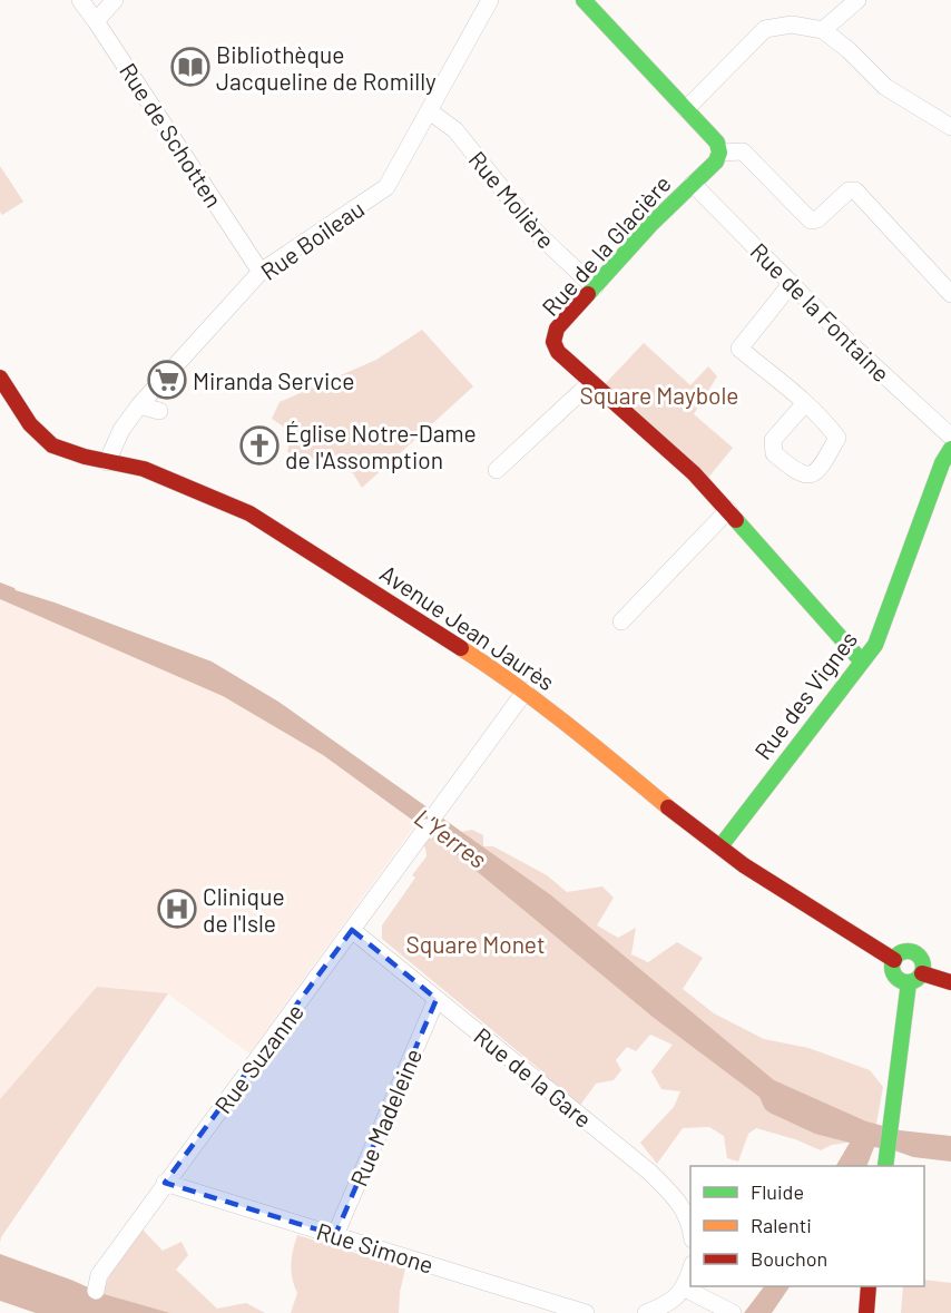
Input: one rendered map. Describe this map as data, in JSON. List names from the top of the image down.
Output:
{
  "streets": {
    "street": [
      "Rue de Schotten",
      "Rue Molière",
      "Rue Boileau",
      "Rue de la Glacière",
      "Rue de la Fontaine",
      "Avenue Jean Jaurès",
      "Rue des Vignes",
      "Rue Suzanne",
      "Rue de la Gare",
      "Rue Madeleine",
      "Rue Simone"
    ]
  },
  "crossings": [
    ["Rue de Schotten", "Rue Boileau"],
    ["Rue Molière", "Rue Boileau"],
    ["Rue Molière", "Rue de la Glacière"],
    ["Rue Boileau", "Avenue Jean Jaurès"],
    ["Rue de la Glacière", "Rue de la Fontaine"],
    ["Rue de la Glacière", "Rue des Vignes"],
    ["Avenue Jean Jaurès", "Rue des Vignes"],
    ["Avenue Jean Jaurès", "Rue Suzanne"],
    ["Rue Suzanne", "Rue de la Gare"],
    ["Rue Suzanne", "Rue Simone"],
    ["Rue de la Gare", "Rue Madeleine"],
    ["Rue Madeleine", "Rue Simone"]
  ],
  "water": ["L'Yerres"],
  "parks": ["Square Maybole", "Square Monet"],
  "places": {
    "library": ["Bibliothèque Jacqueline de Romilly"],
    "supermarket": ["Miranda Service"],
    "church": ["Église Notre-Dame de l'Assomption"],
    "hospital": ["Clinique de l'Isle"]
  },
  "legend": ["Fluide", "Ralenti", "Bouchon"]
}
